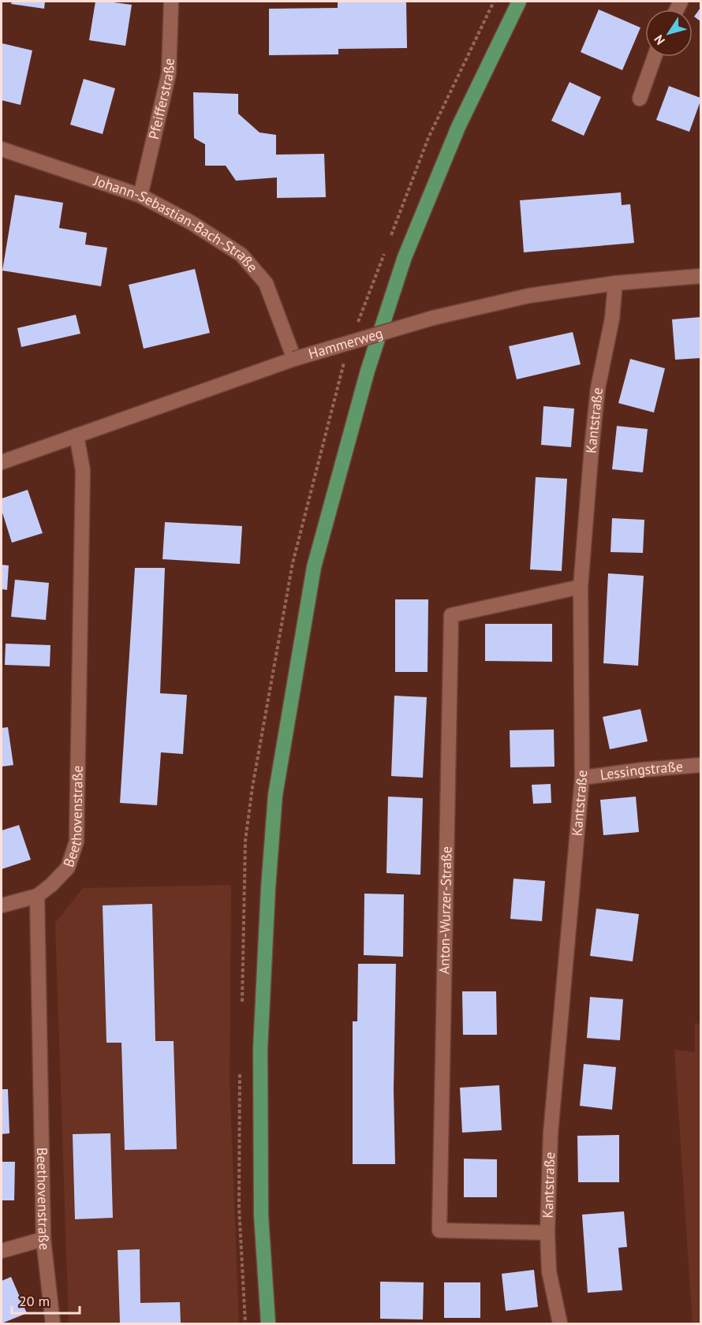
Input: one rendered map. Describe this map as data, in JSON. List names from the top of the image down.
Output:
{
  "streets": {
    "street": [
      "Pfeifferstraße",
      "Johann-Sebastian-Bach-Straße",
      "Hammerweg",
      "Kantstraße",
      "Lessingstraße",
      "Beethovenstraße",
      "Anton-Wurzer-Straße"
    ]
  },
  "crossings": [
    ["Pfeifferstraße", "Johann-Sebastian-Bach-Straße"],
    ["Johann-Sebastian-Bach-Straße", "Hammerweg"],
    ["Hammerweg", "Kantstraße"],
    ["Hammerweg", "Beethovenstraße"],
    ["Kantstraße", "Lessingstraße"],
    ["Kantstraße", "Anton-Wurzer-Straße"]
  ],
  "scale_bar": "20 m",
  "north": "bottom left"
}
